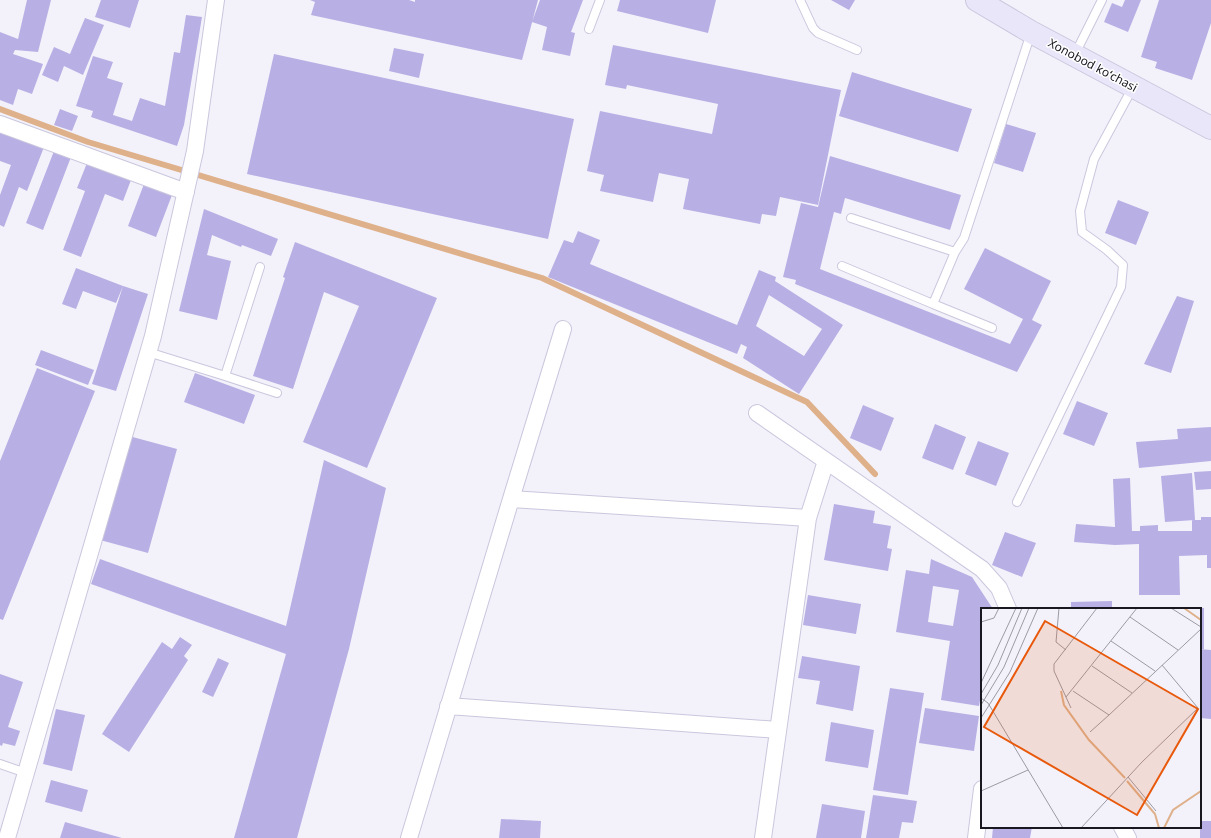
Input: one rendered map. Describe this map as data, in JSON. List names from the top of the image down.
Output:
{
  "streets": {
    "main road": ["Xonobod koʻchasi"]
  }
}
